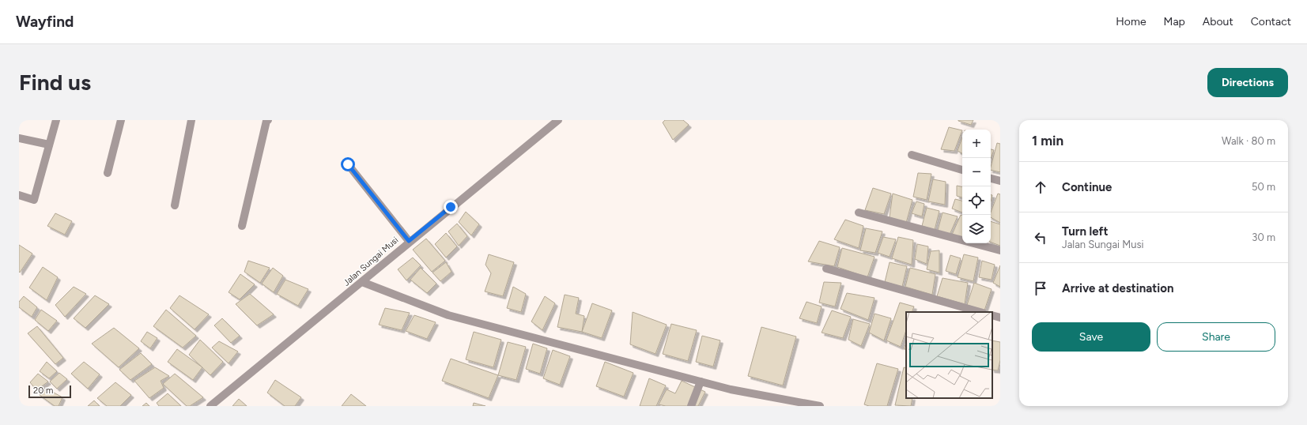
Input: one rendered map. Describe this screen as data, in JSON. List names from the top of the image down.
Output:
{
  "streets": {
    "street": ["Jalan Sungai Musi"]
  },
  "scale_bar": "20 m",
  "page": {
    "header": "Wayfind",
    "nav": [
      "Home",
      "Map",
      "About",
      "Contact"
    ],
    "buttons": [
      "Directions",
      ["Save", "Share"]
    ],
    "title": "Find us",
    "heading": ["1 min", "Walk · 80 m"],
    "map_buttons": ["+", "−"],
    "list": [
      ["Continue", "50 m"],
      ["Turn left", "Jalan Sungai Musi", "30 m"],
      "Arrive at destination"
    ],
    "scale": "20 m"
  }
}
